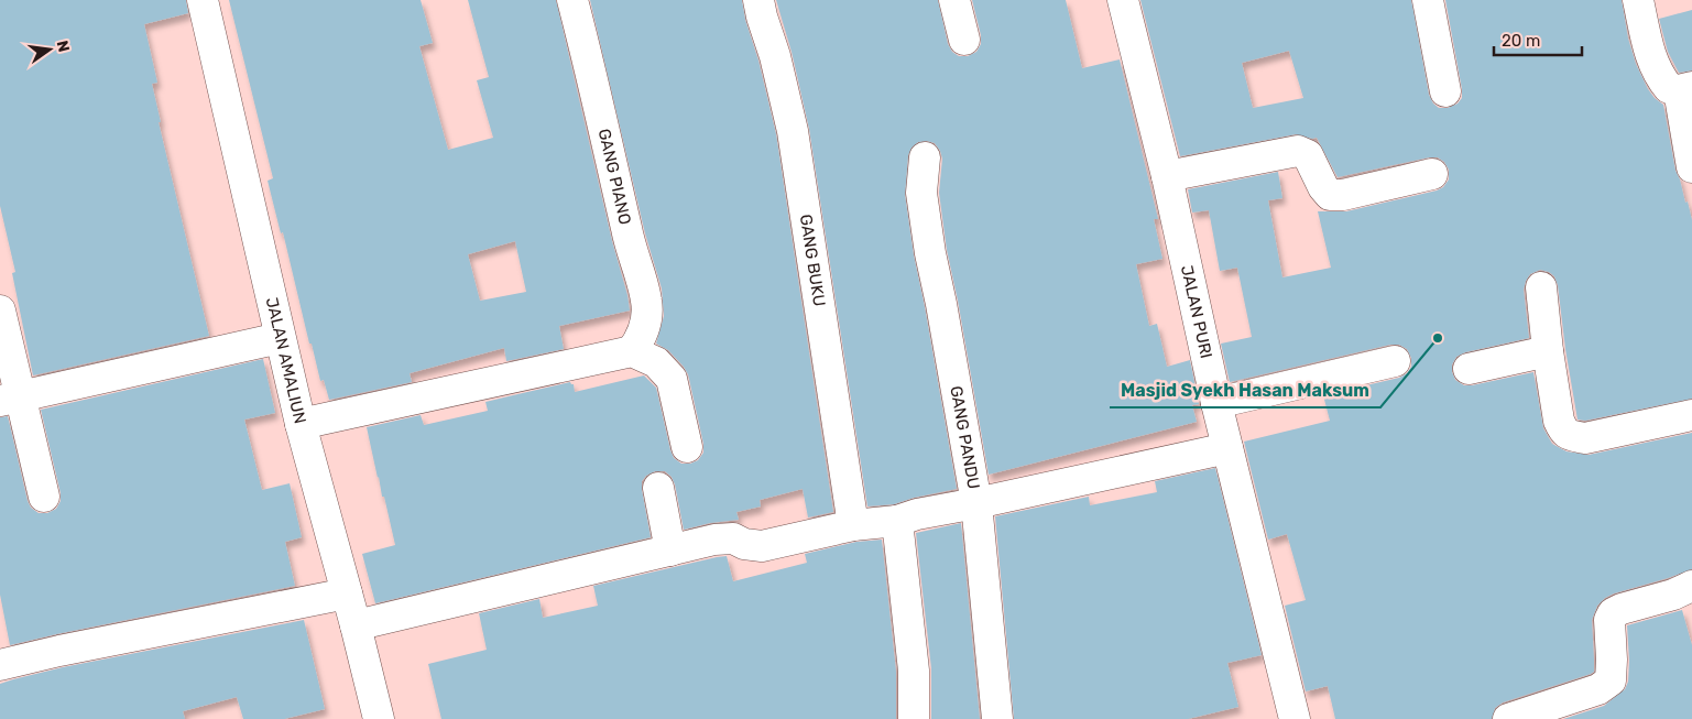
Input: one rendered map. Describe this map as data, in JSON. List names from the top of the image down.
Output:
{
  "streets": {
    "street": [
      "GANG PIANO",
      "GANG BUKU",
      "JALAN PURI",
      "JALAN AMALIUN",
      "GANG PANDU"
    ]
  },
  "places": ["Masjid Syekh Hasan Maksum"],
  "scale_bar": "20 m",
  "north": "right"
}
